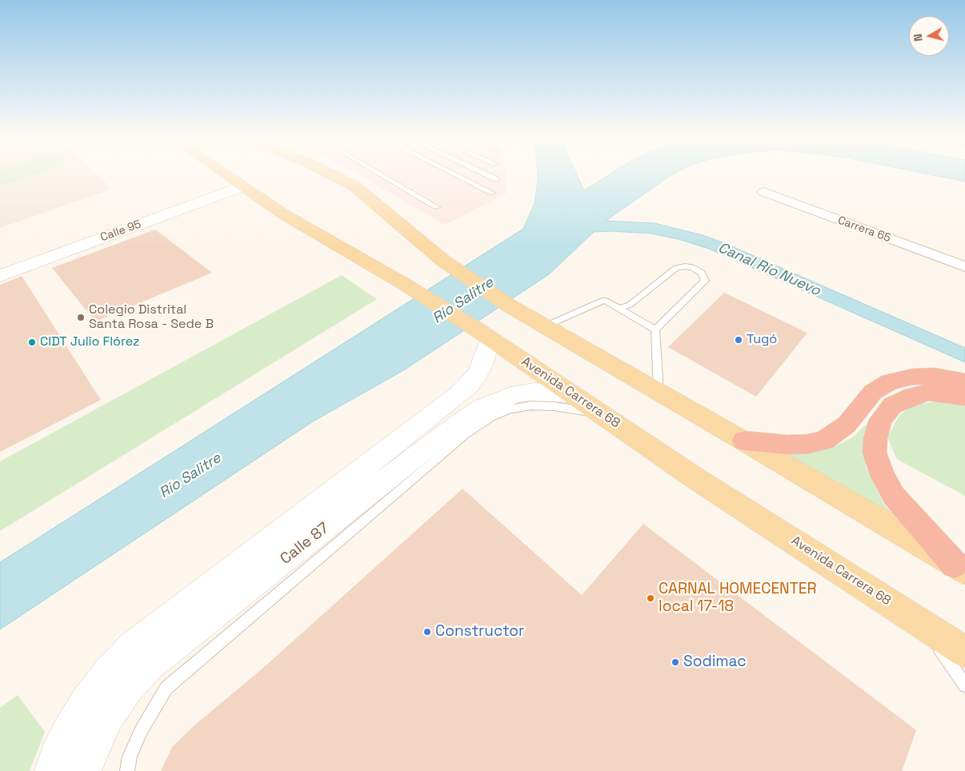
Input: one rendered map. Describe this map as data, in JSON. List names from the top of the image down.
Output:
{
  "streets": {
    "main road": ["Avenida Carrera 68"],
    "street": ["Carrera 65", "Calle 95", "Calle 87"]
  },
  "crossings": [
    ["Calle 95", "Avenida Carrera 68"],
    ["Avenida Carrera 68", "Calle 87"]
  ],
  "water": ["Canal Río Nuevo", "Río Salitre"],
  "places": [
    "Colegio Distrital Santa Rosa - Sede B",
    "Tugó",
    "CIDT Julio Flórez",
    "CARNAL HOMECENTER local 17-18",
    "Constructor",
    "Sodimac"
  ],
  "north": "left"
}
